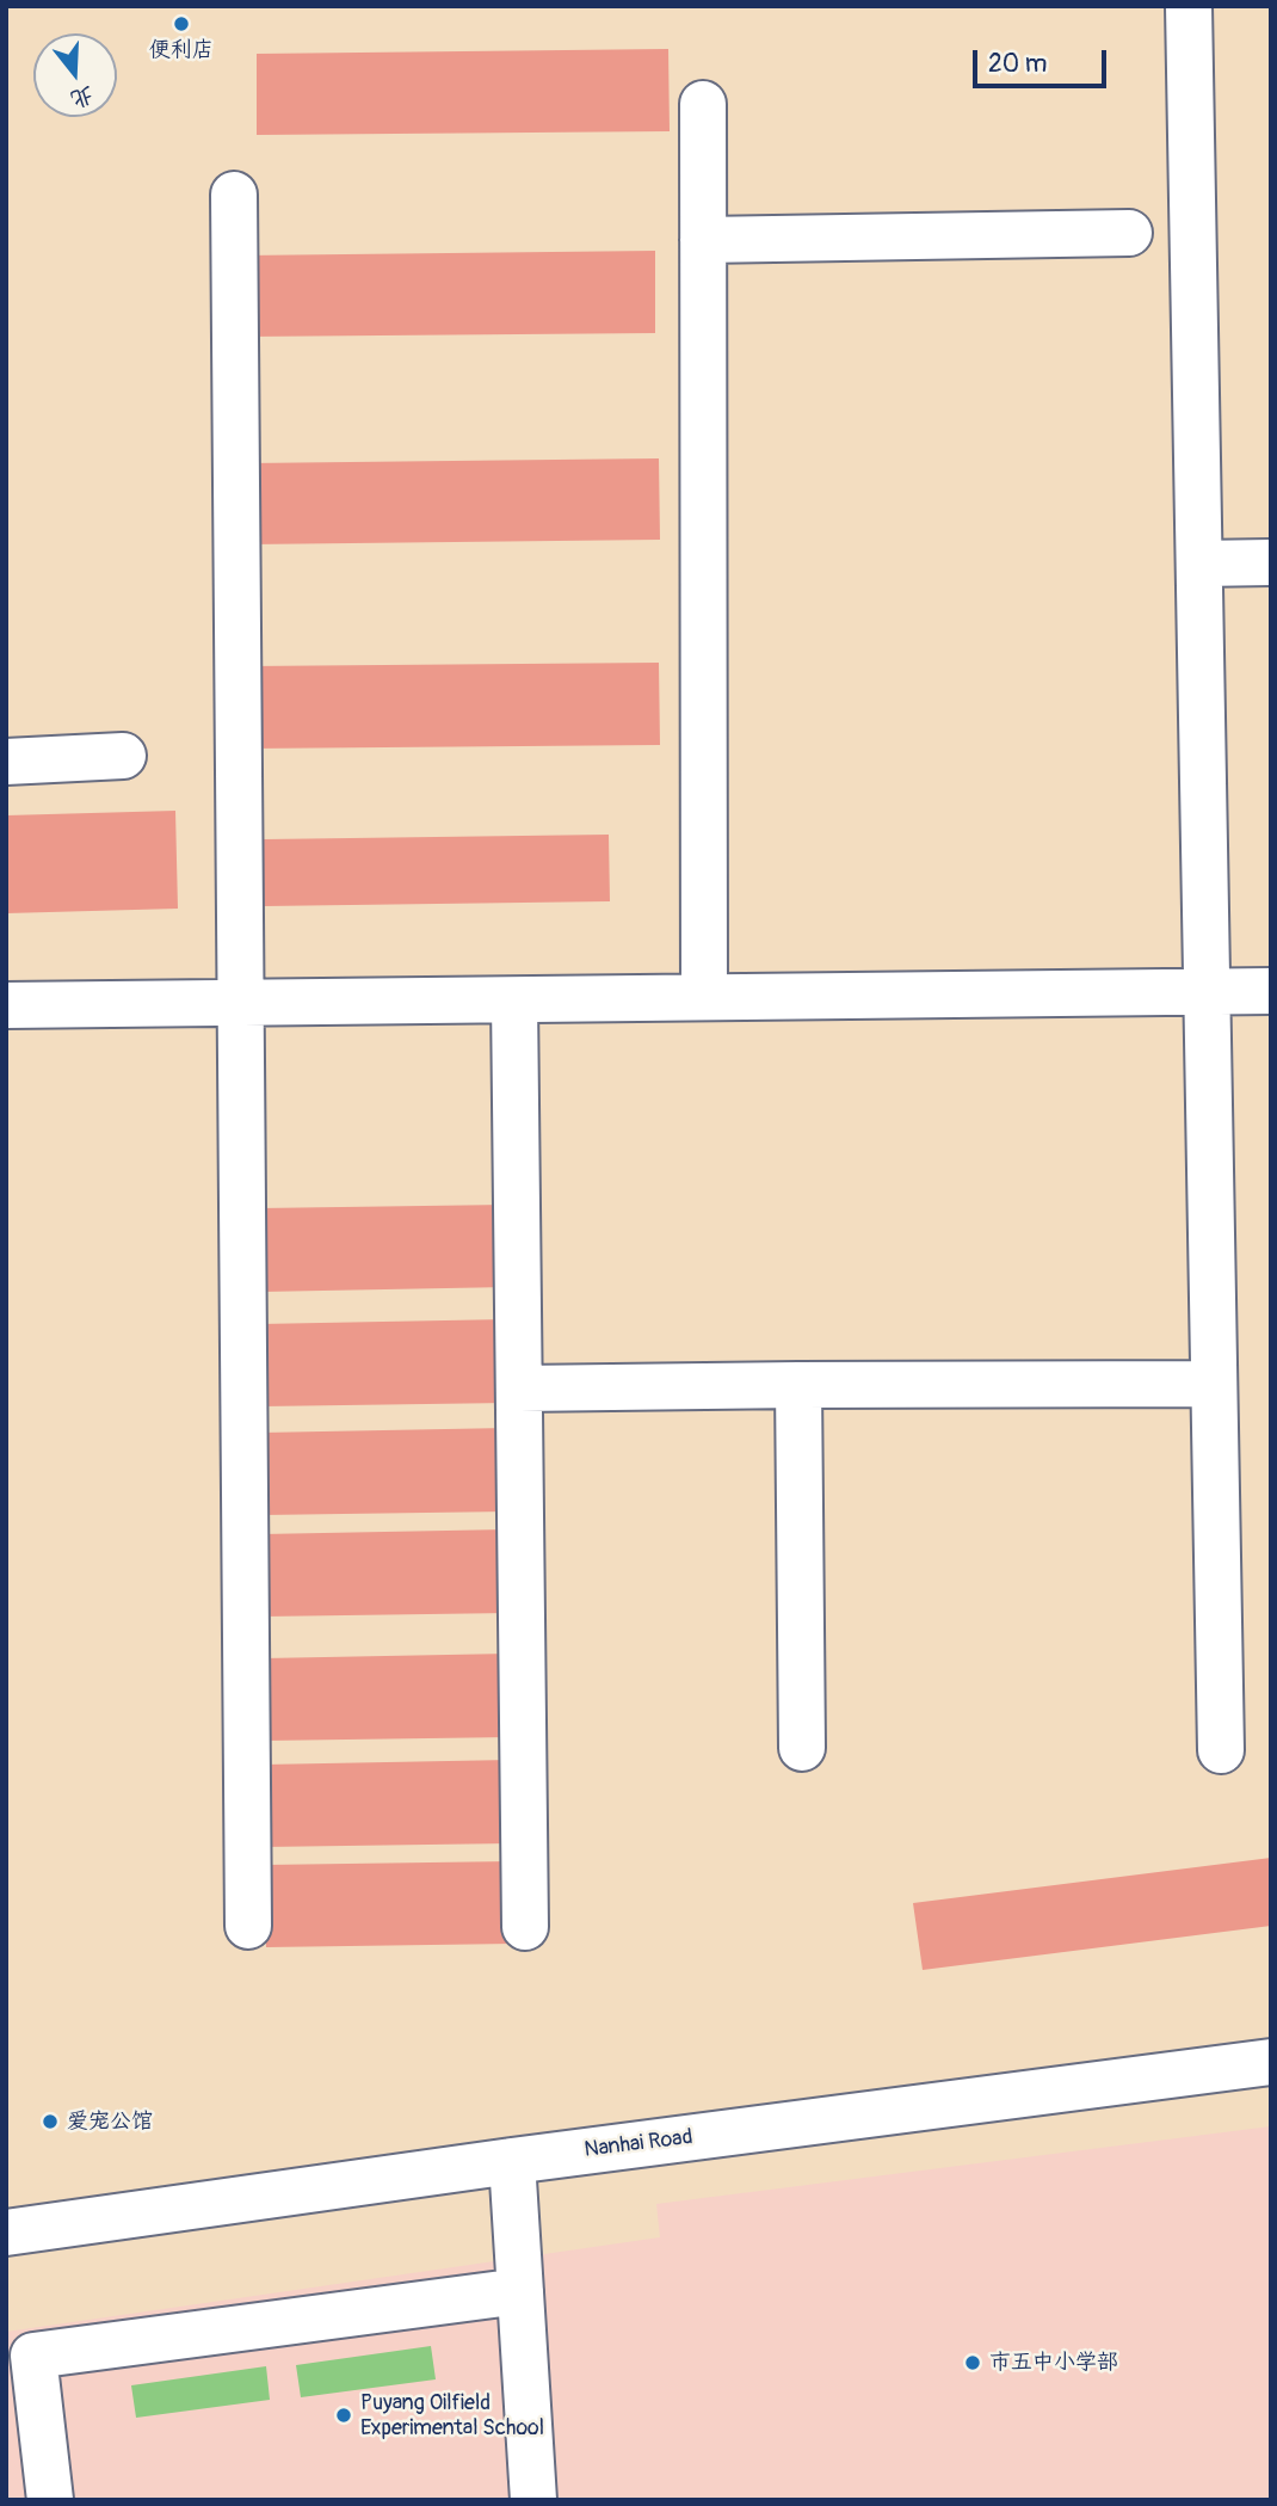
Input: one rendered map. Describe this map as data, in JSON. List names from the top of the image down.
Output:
{
  "streets": {
    "street": ["Nanhai Road"]
  },
  "places": [
    "便利店",
    "爱宠公馆",
    "市五中小学部",
    "Puyang Oilfield Experimental School"
  ],
  "scale_bar": "20 m",
  "north": "bottom"
}
